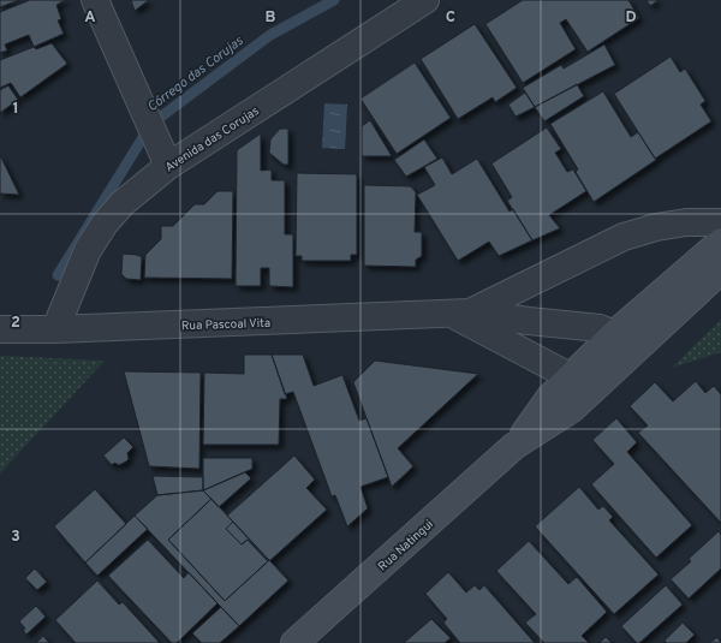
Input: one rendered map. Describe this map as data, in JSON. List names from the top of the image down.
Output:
{
  "streets": {
    "street": ["Avenida das Corujas", "Rua Pascoal Vita", "Rua Natingui"]
  },
  "crossings": [
    ["Avenida das Corujas", "Rua Pascoal Vita"],
    ["Rua Pascoal Vita", "Rua Natingui"]
  ],
  "water": ["Córrego das Corujas"],
  "grid": {
    "columns": [
      "A",
      "B",
      "C",
      "D"
    ],
    "rows": ["1", "2", "3"]
  }
}
